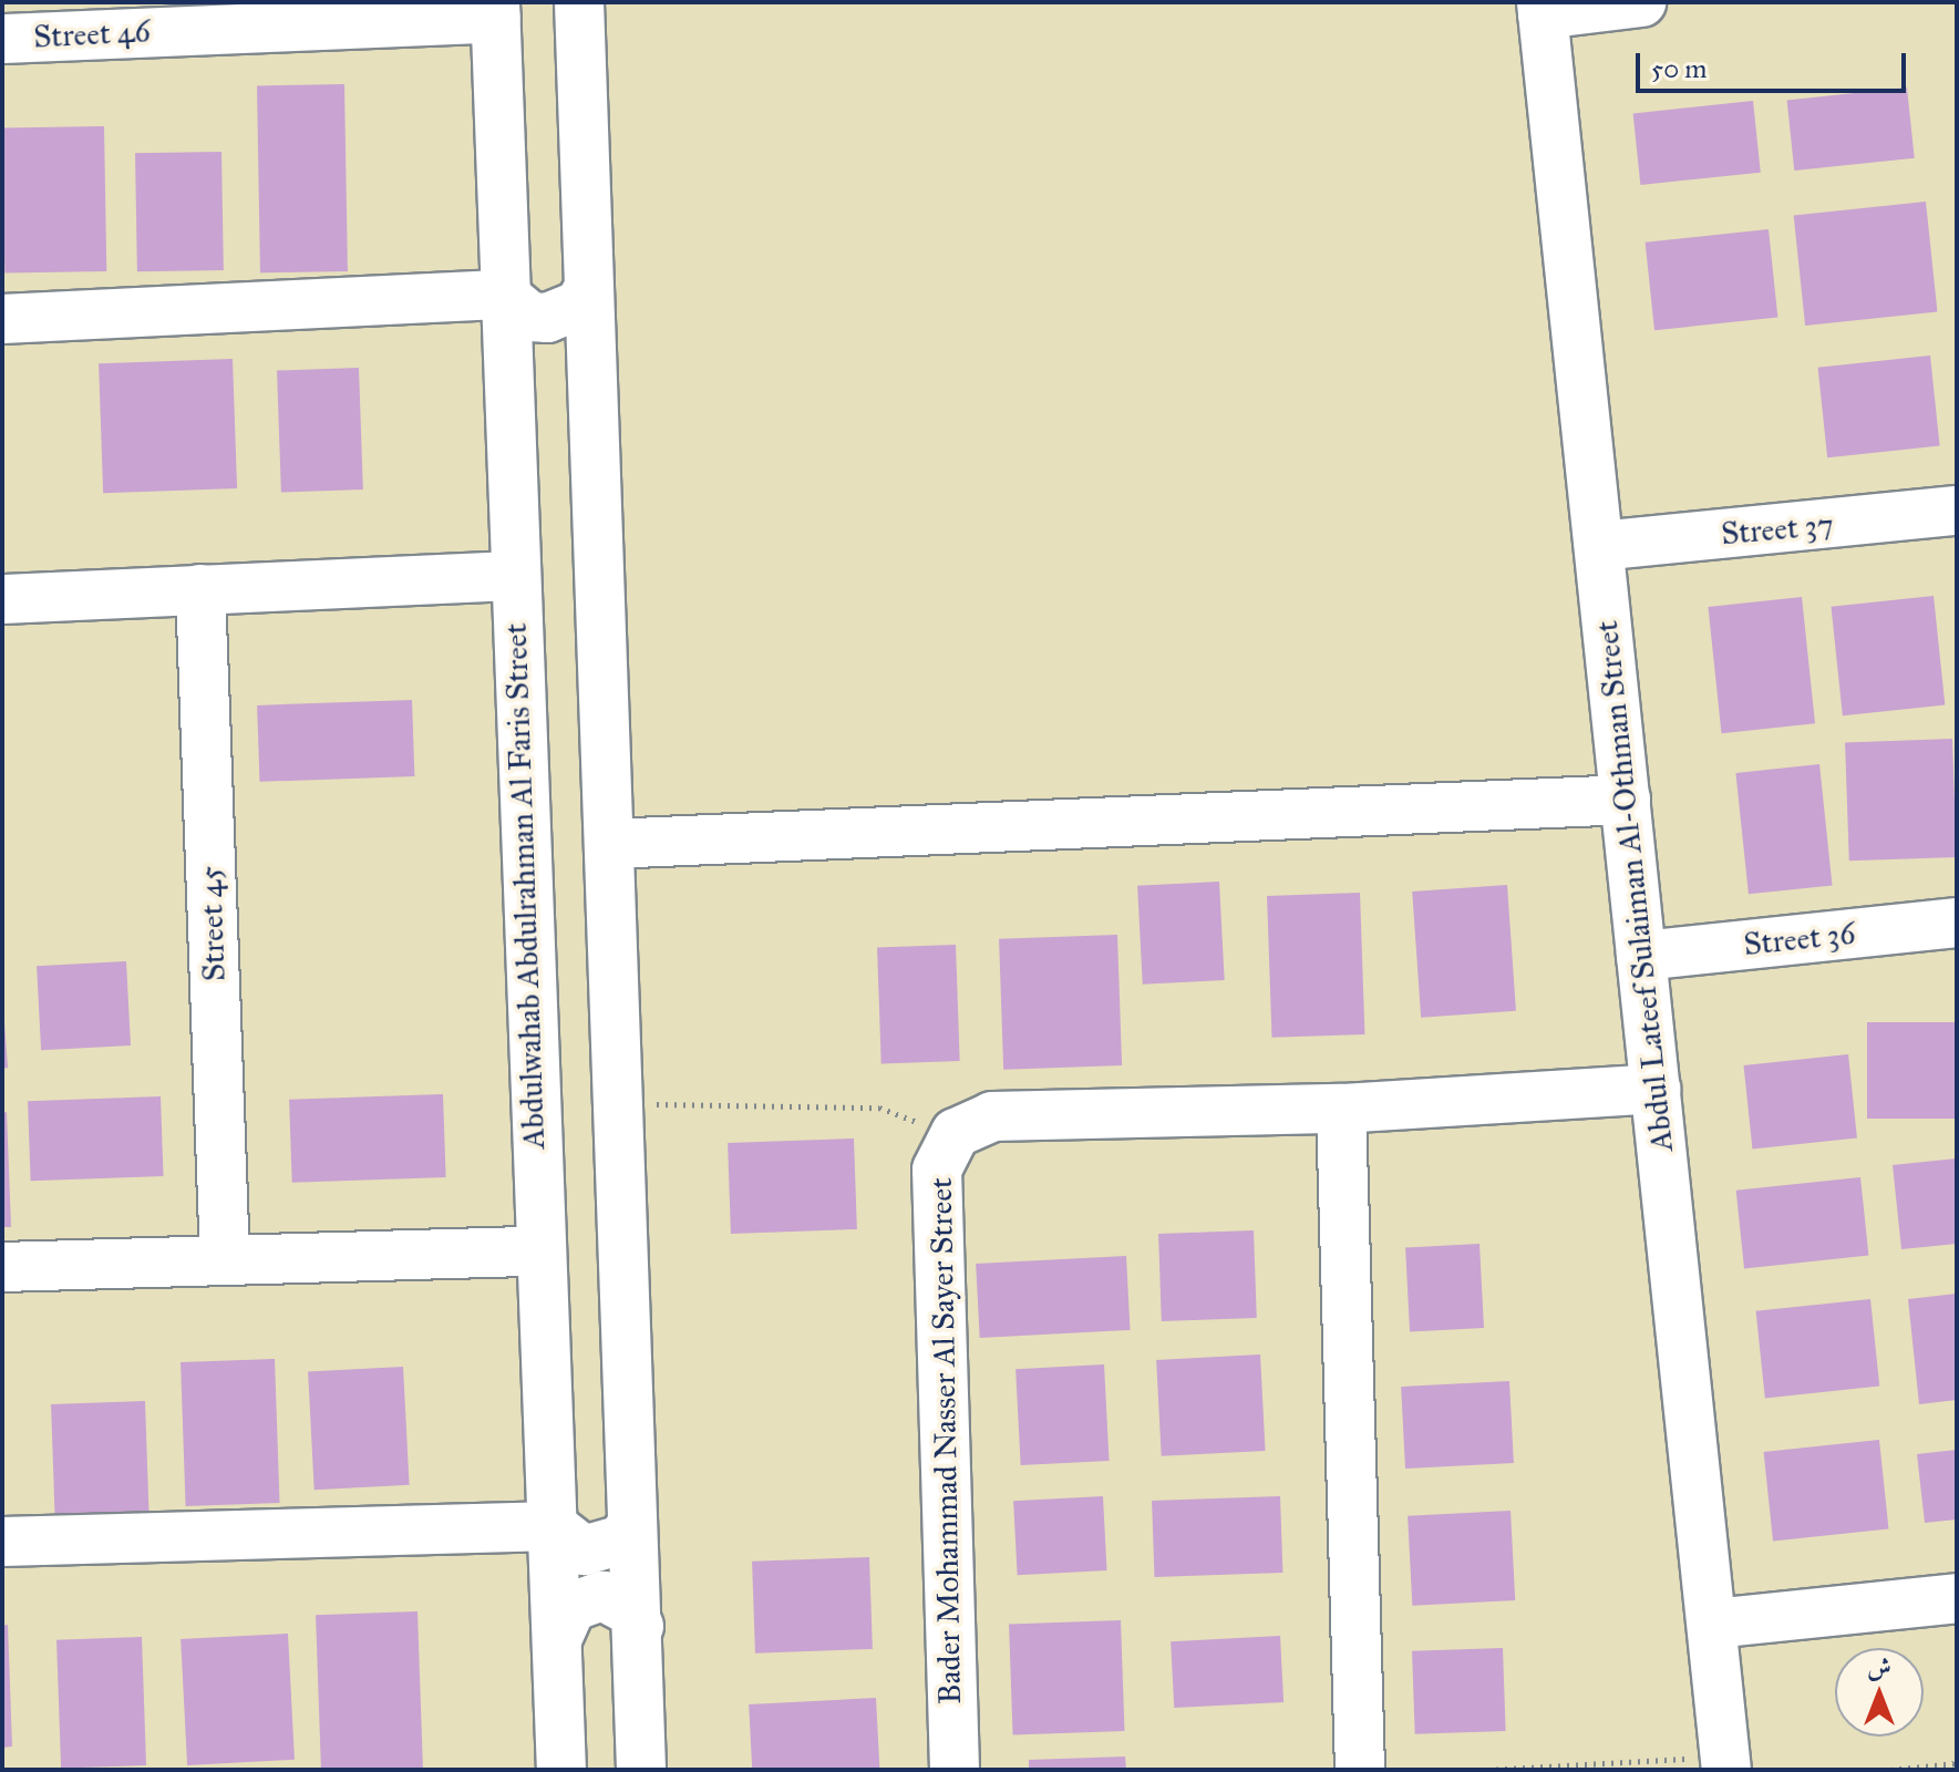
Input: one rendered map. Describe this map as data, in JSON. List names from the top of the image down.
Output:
{
  "streets": {
    "street": [
      "Street 46",
      "Street 37",
      "Abdulwahab Abdulrahman Al Faris Street",
      "Abdul Lateef Sulaiman Al-Othman Street",
      "Street 45",
      "Street 36",
      "Bader Mohammad Nasser Al Sayer Street"
    ]
  },
  "crossings": [
    ["Street 46", "Abdulwahab Abdulrahman Al Faris Street"],
    ["Street 37", "Abdul Lateef Sulaiman Al-Othman Street"],
    ["Abdul Lateef Sulaiman Al-Othman Street", "Street 36"],
    ["Abdul Lateef Sulaiman Al-Othman Street", "Bader Mohammad Nasser Al Sayer Street"]
  ],
  "scale_bar": "50 m",
  "north": "top"
}
